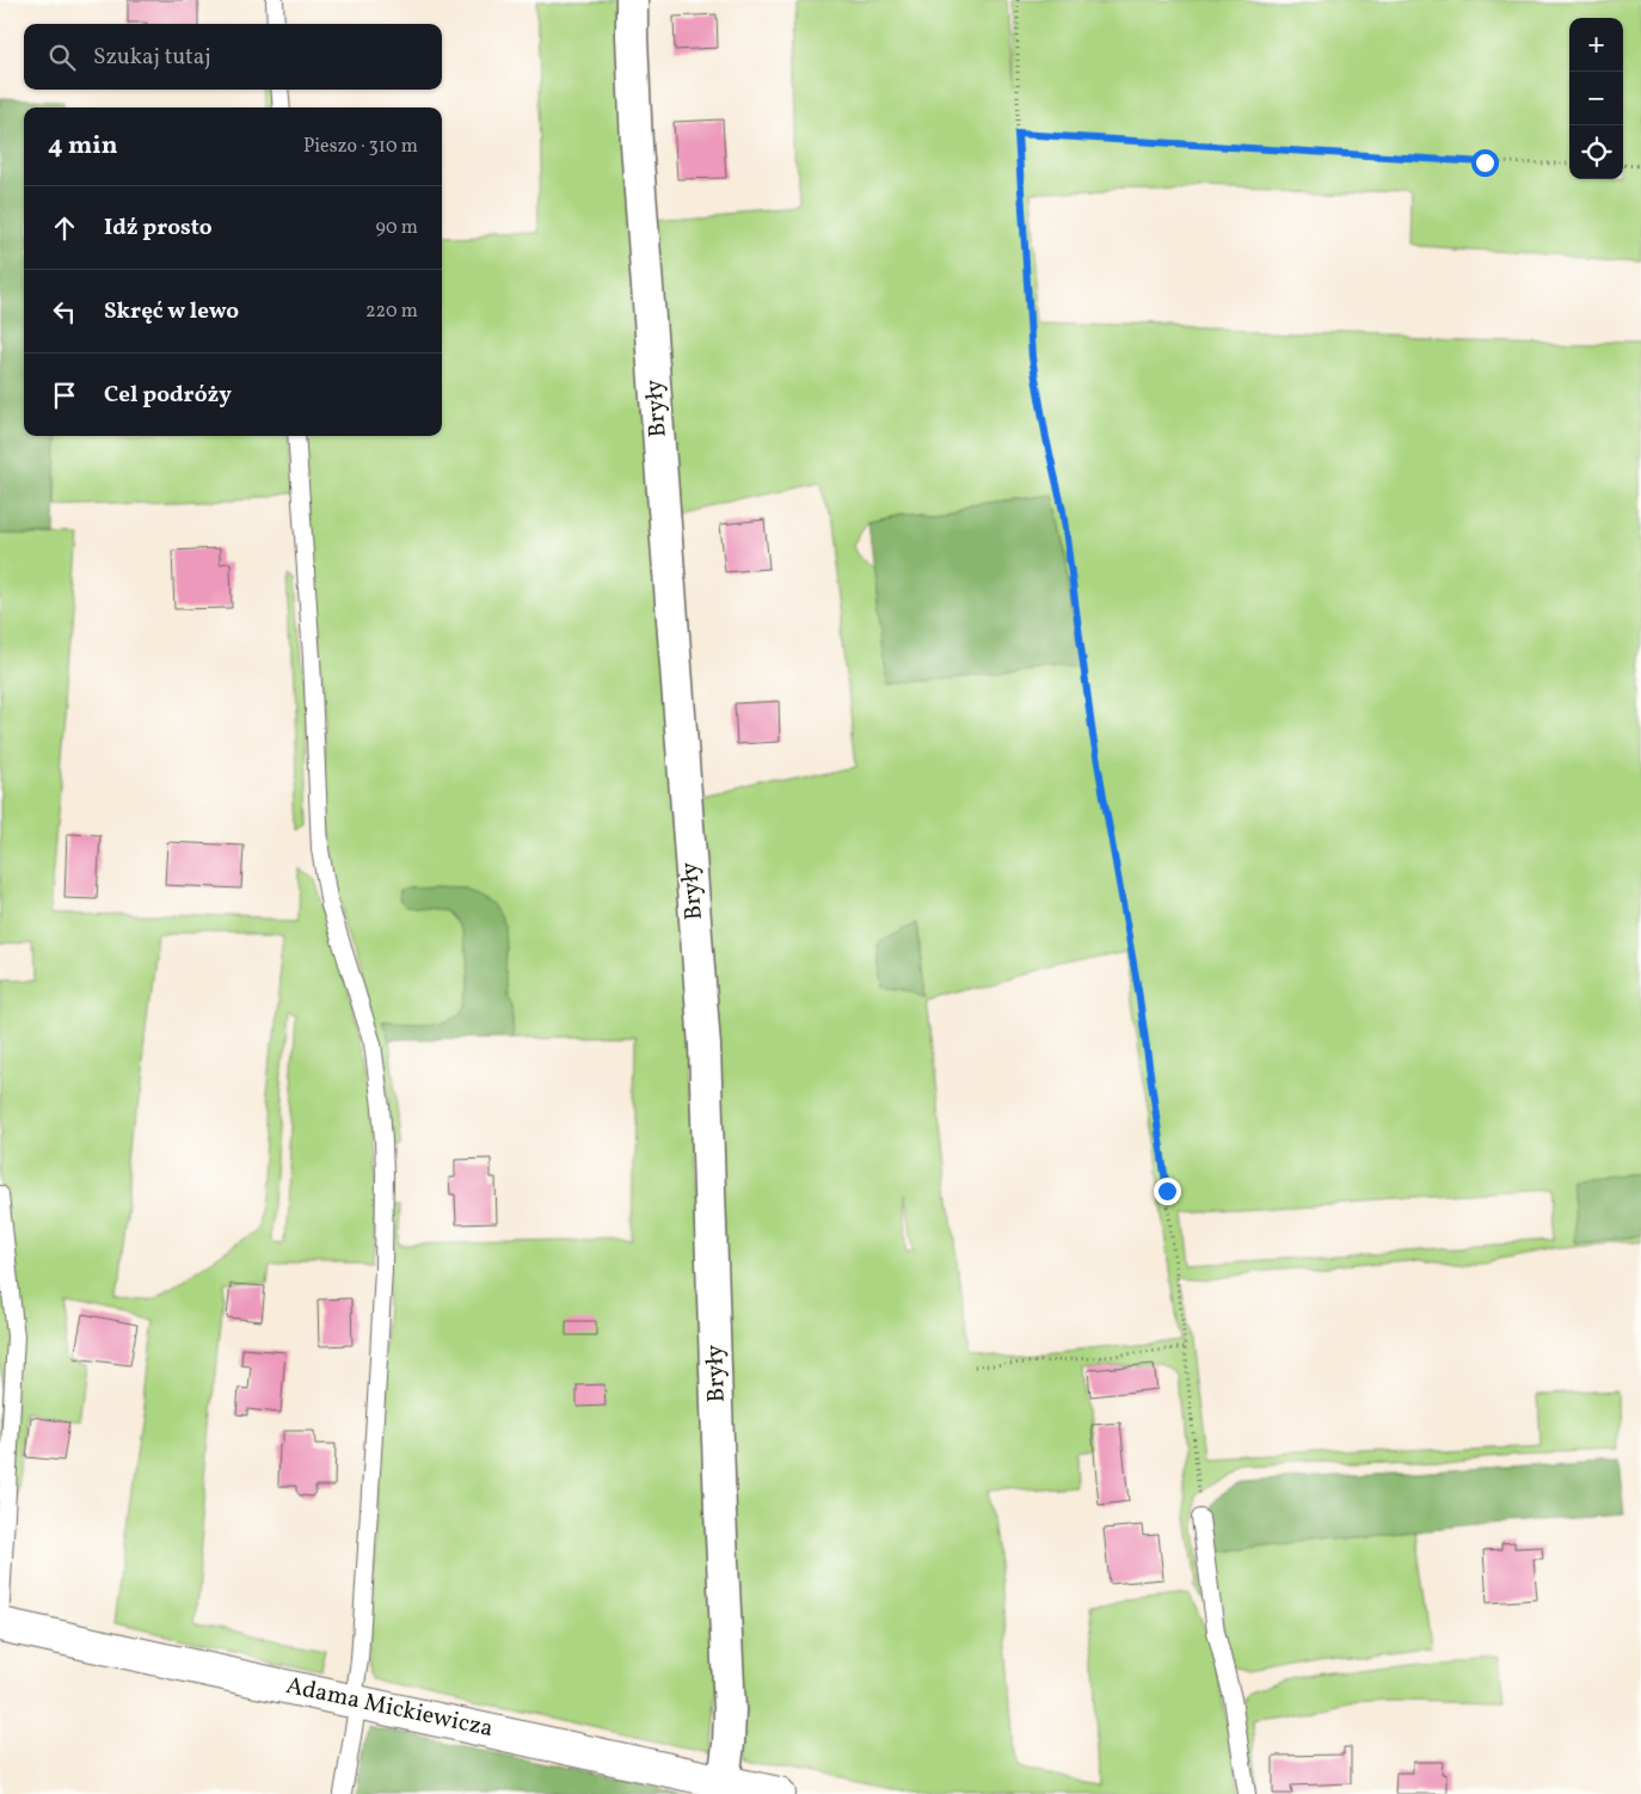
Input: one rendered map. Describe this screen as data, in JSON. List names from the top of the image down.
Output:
{
  "streets": {
    "street": ["Bryły", "Adama Mickiewicza"]
  },
  "crossings": [
    ["Bryły", "Adama Mickiewicza"]
  ],
  "page": {
    "map_buttons": ["+", "−"],
    "search": "Szukaj tutaj",
    "heading": ["4 min", "Pieszo · 310 m"],
    "list": [
      ["Idź prosto", "90 m"],
      ["Skręć w lewo", "220 m"],
      "Cel podróży"
    ]
  }
}
